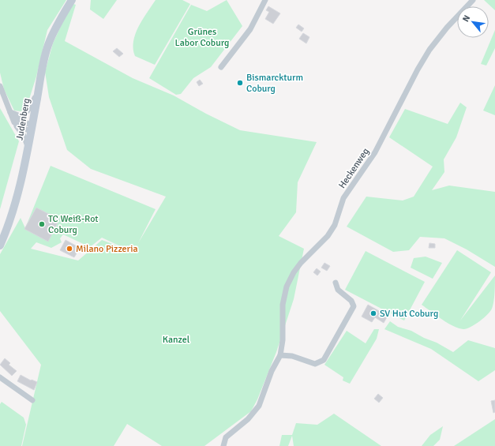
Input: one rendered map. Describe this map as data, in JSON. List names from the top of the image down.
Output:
{
  "streets": {
    "street": ["Judenberg", "Heckenweg"]
  },
  "parks": ["Grünes Labor Coburg", "Kanzel"],
  "places": [
    "Bismarckturm Coburg",
    "TC Weiß-Rot Coburg",
    "Milano Pizzeria",
    "SV Hut Coburg"
  ],
  "north": "top left"
}
